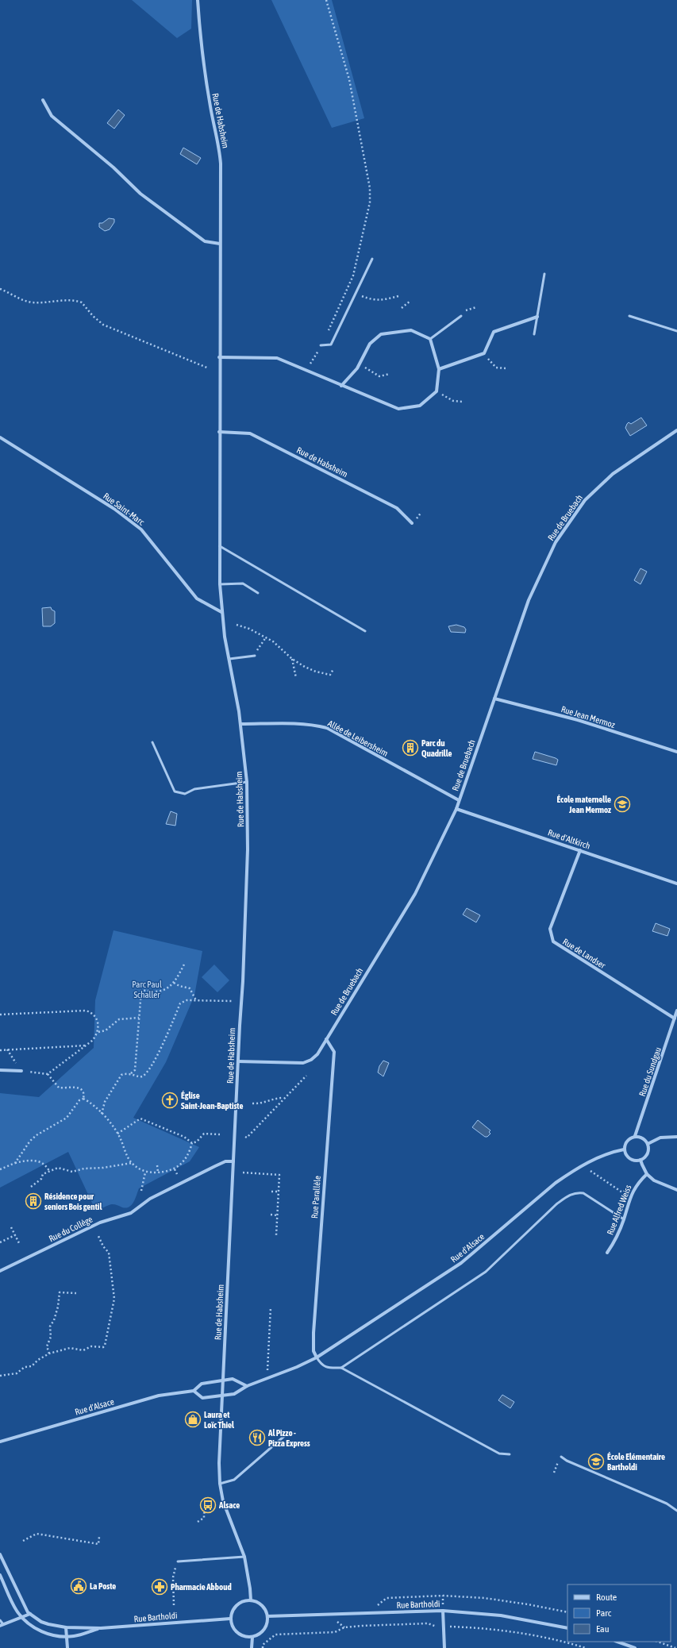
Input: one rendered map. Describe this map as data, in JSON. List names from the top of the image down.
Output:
{
  "streets": {
    "street": [
      "Rue de Habsheim",
      "Rue Saint-Marc",
      "Rue de Bruebach",
      "Rue Jean Mermoz",
      "Allée de Leibersheim",
      "Rue d'Altkirch",
      "Rue de Landser",
      "Rue du Sundgau",
      "Rue Parallèle",
      "Rue Alfred Weiss",
      "Rue du Collège",
      "Rue d'Alsace",
      "Rue Bartholdi"
    ]
  },
  "crossings": [
    ["Rue de Habsheim", "Rue Saint-Marc"],
    ["Rue de Habsheim", "Rue de Bruebach"],
    ["Rue de Habsheim", "Allée de Leibersheim"],
    ["Rue de Habsheim", "Rue du Collège"],
    ["Rue de Habsheim", "Rue d'Alsace"],
    ["Rue de Habsheim", "Rue Bartholdi"],
    ["Rue de Bruebach", "Rue Jean Mermoz"],
    ["Rue de Bruebach", "Allée de Leibersheim"],
    ["Rue de Bruebach", "Rue d'Altkirch"],
    ["Rue de Bruebach", "Rue Parallèle"],
    ["Rue d'Altkirch", "Rue de Landser"],
    ["Rue de Landser", "Rue du Sundgau"],
    ["Rue du Sundgau", "Rue d'Alsace"],
    ["Rue Parallèle", "Rue d'Alsace"]
  ],
  "parks": ["Parc Paul Schaller"],
  "places": {
    "building": ["Parc du Quadrille", "Résidence pour seniors Bois gentil"],
    "school or university": ["École maternelle Jean Mermoz", "École Elémentaire Bartholdi"],
    "church": ["Église Saint-Jean-Baptiste"],
    "shop": ["Laura et Loïc Thiel"],
    "restaurant": ["Al Pizzo - Pizza Express"],
    "bus stop": ["Alsace"],
    "public building": ["La Poste"],
    "pharmacy": ["Pharmacie Abboud"]
  },
  "legend": ["Route", "Parc", "Eau"]
}
